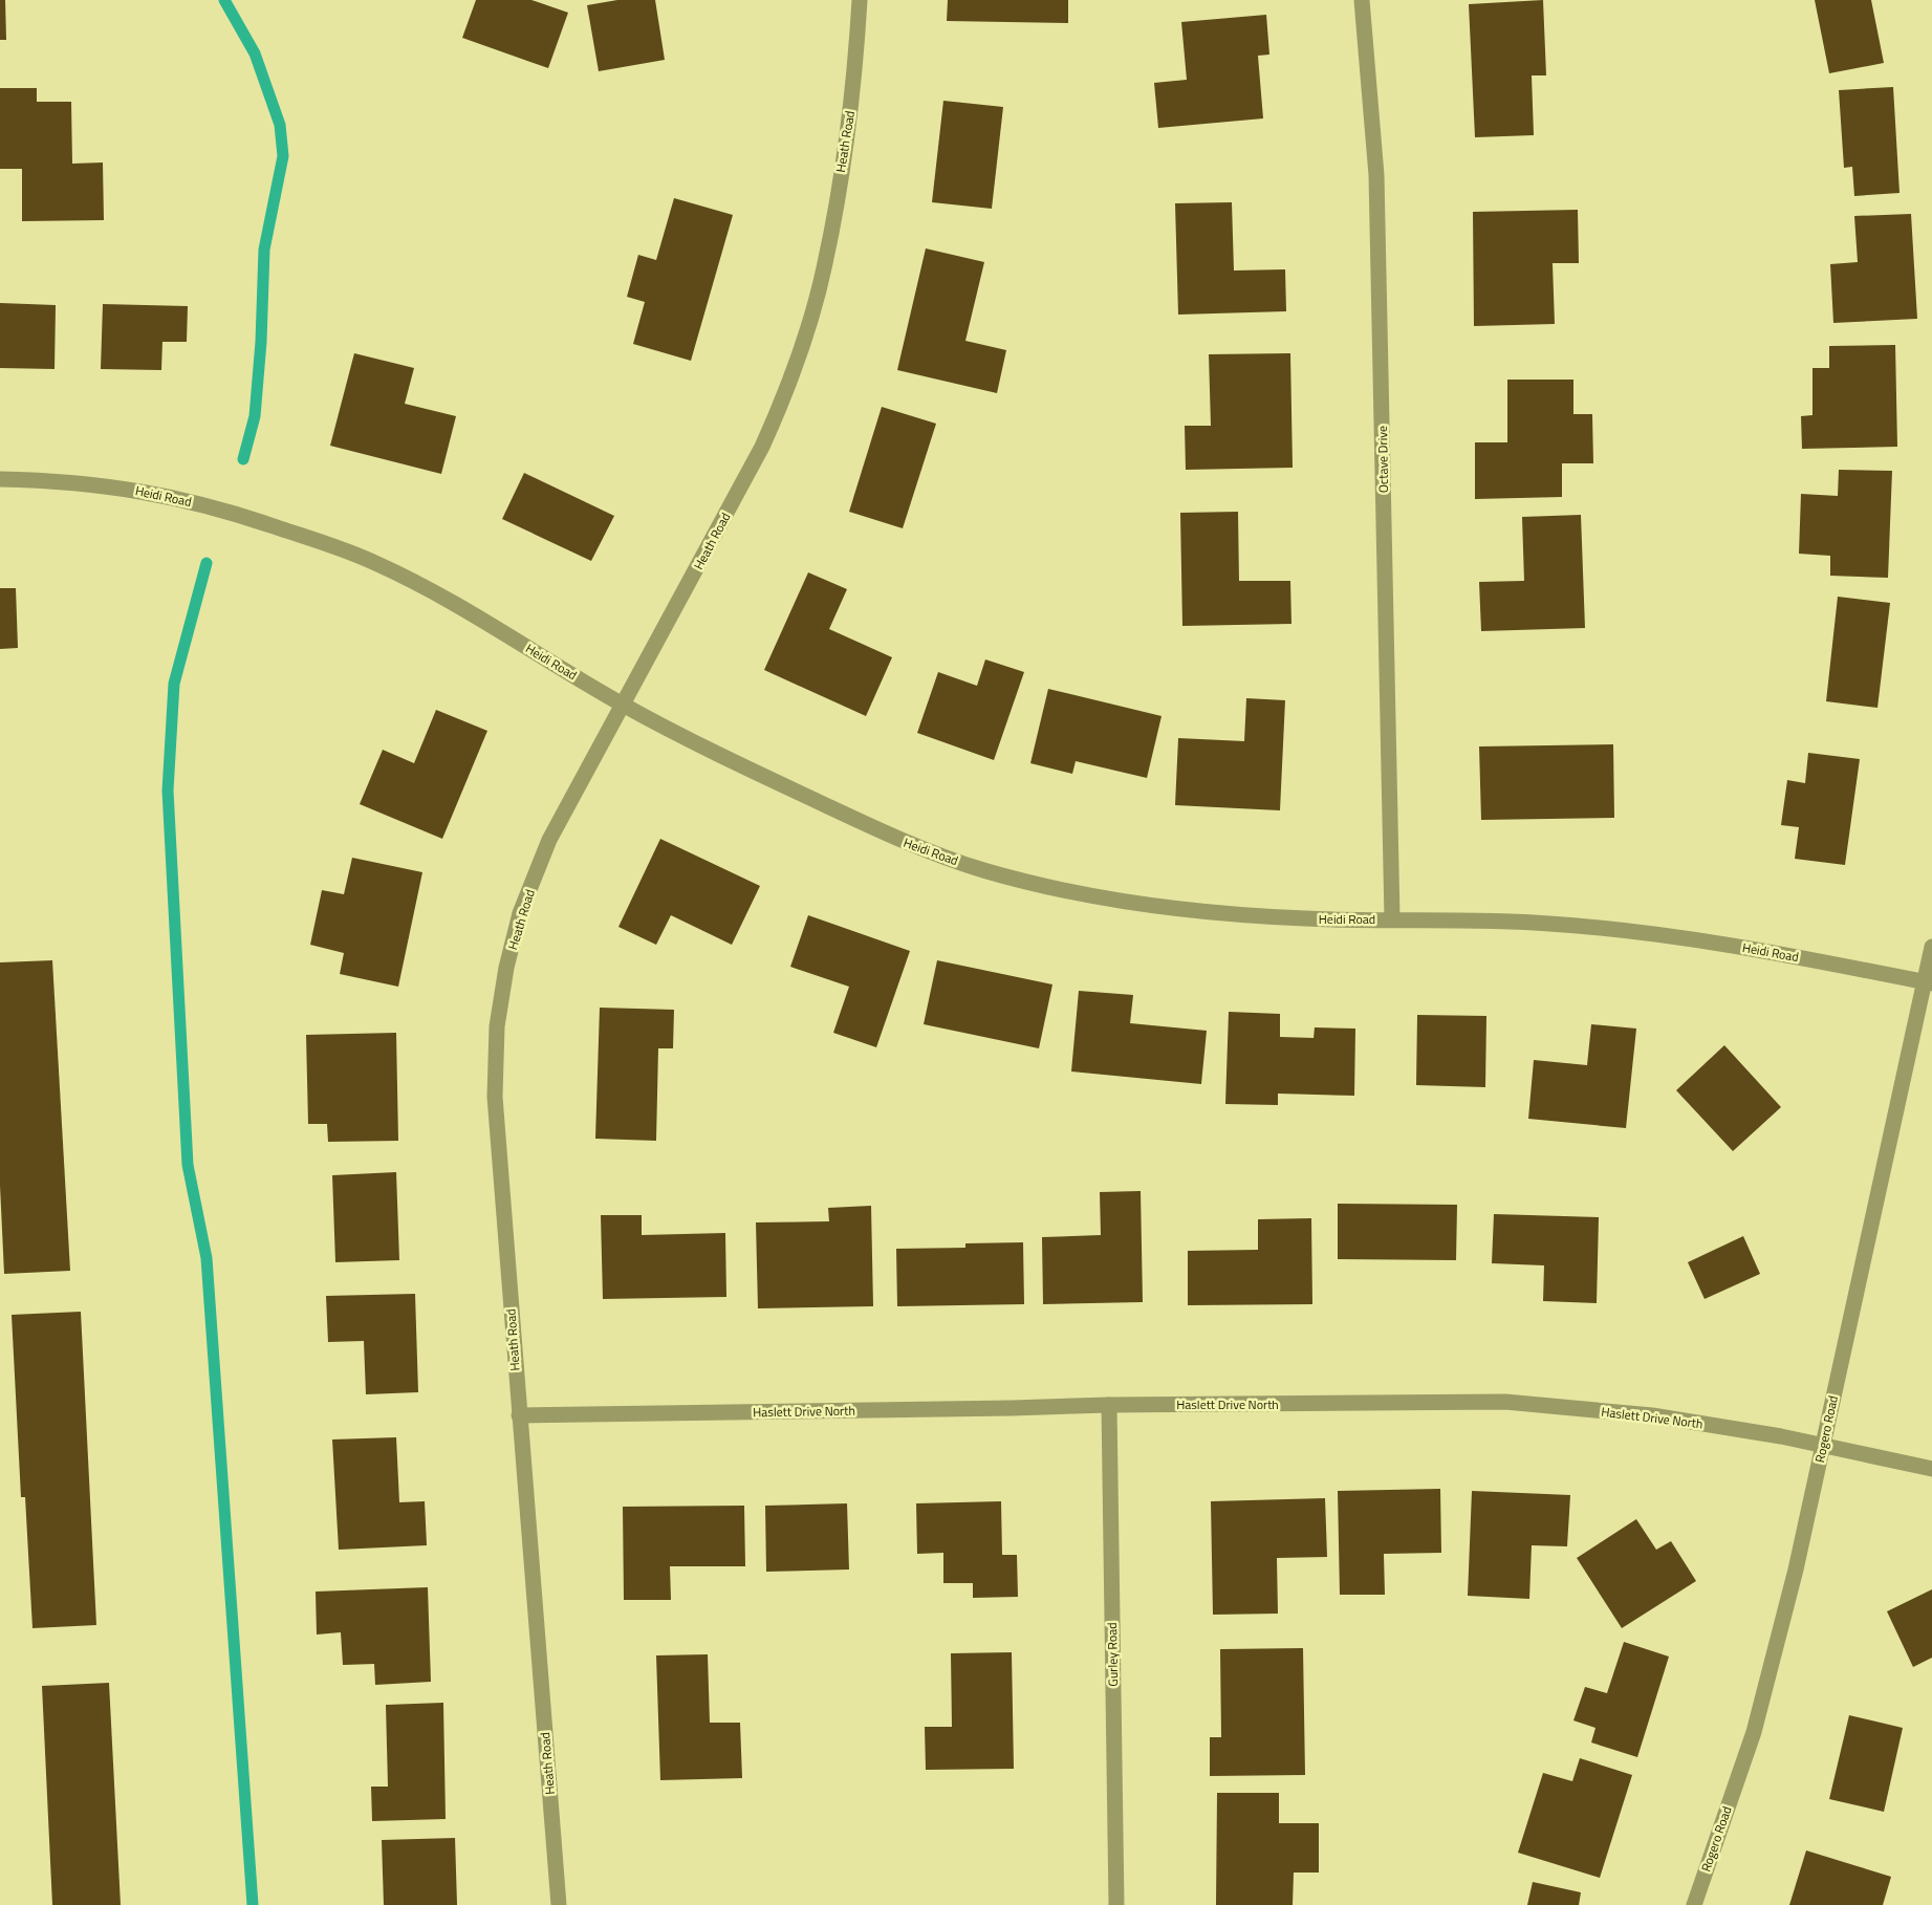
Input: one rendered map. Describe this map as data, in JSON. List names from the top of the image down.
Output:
{
  "streets": {
    "street": [
      "Heath Road",
      "Octave Drive",
      "Heidi Road",
      "Haslett Drive North",
      "Rogero Road",
      "Gurley Road"
    ]
  },
  "crossings": [
    ["Heath Road", "Heidi Road"],
    ["Heath Road", "Haslett Drive North"],
    ["Octave Drive", "Heidi Road"],
    ["Heidi Road", "Rogero Road"],
    ["Haslett Drive North", "Rogero Road"],
    ["Haslett Drive North", "Gurley Road"]
  ]
}
